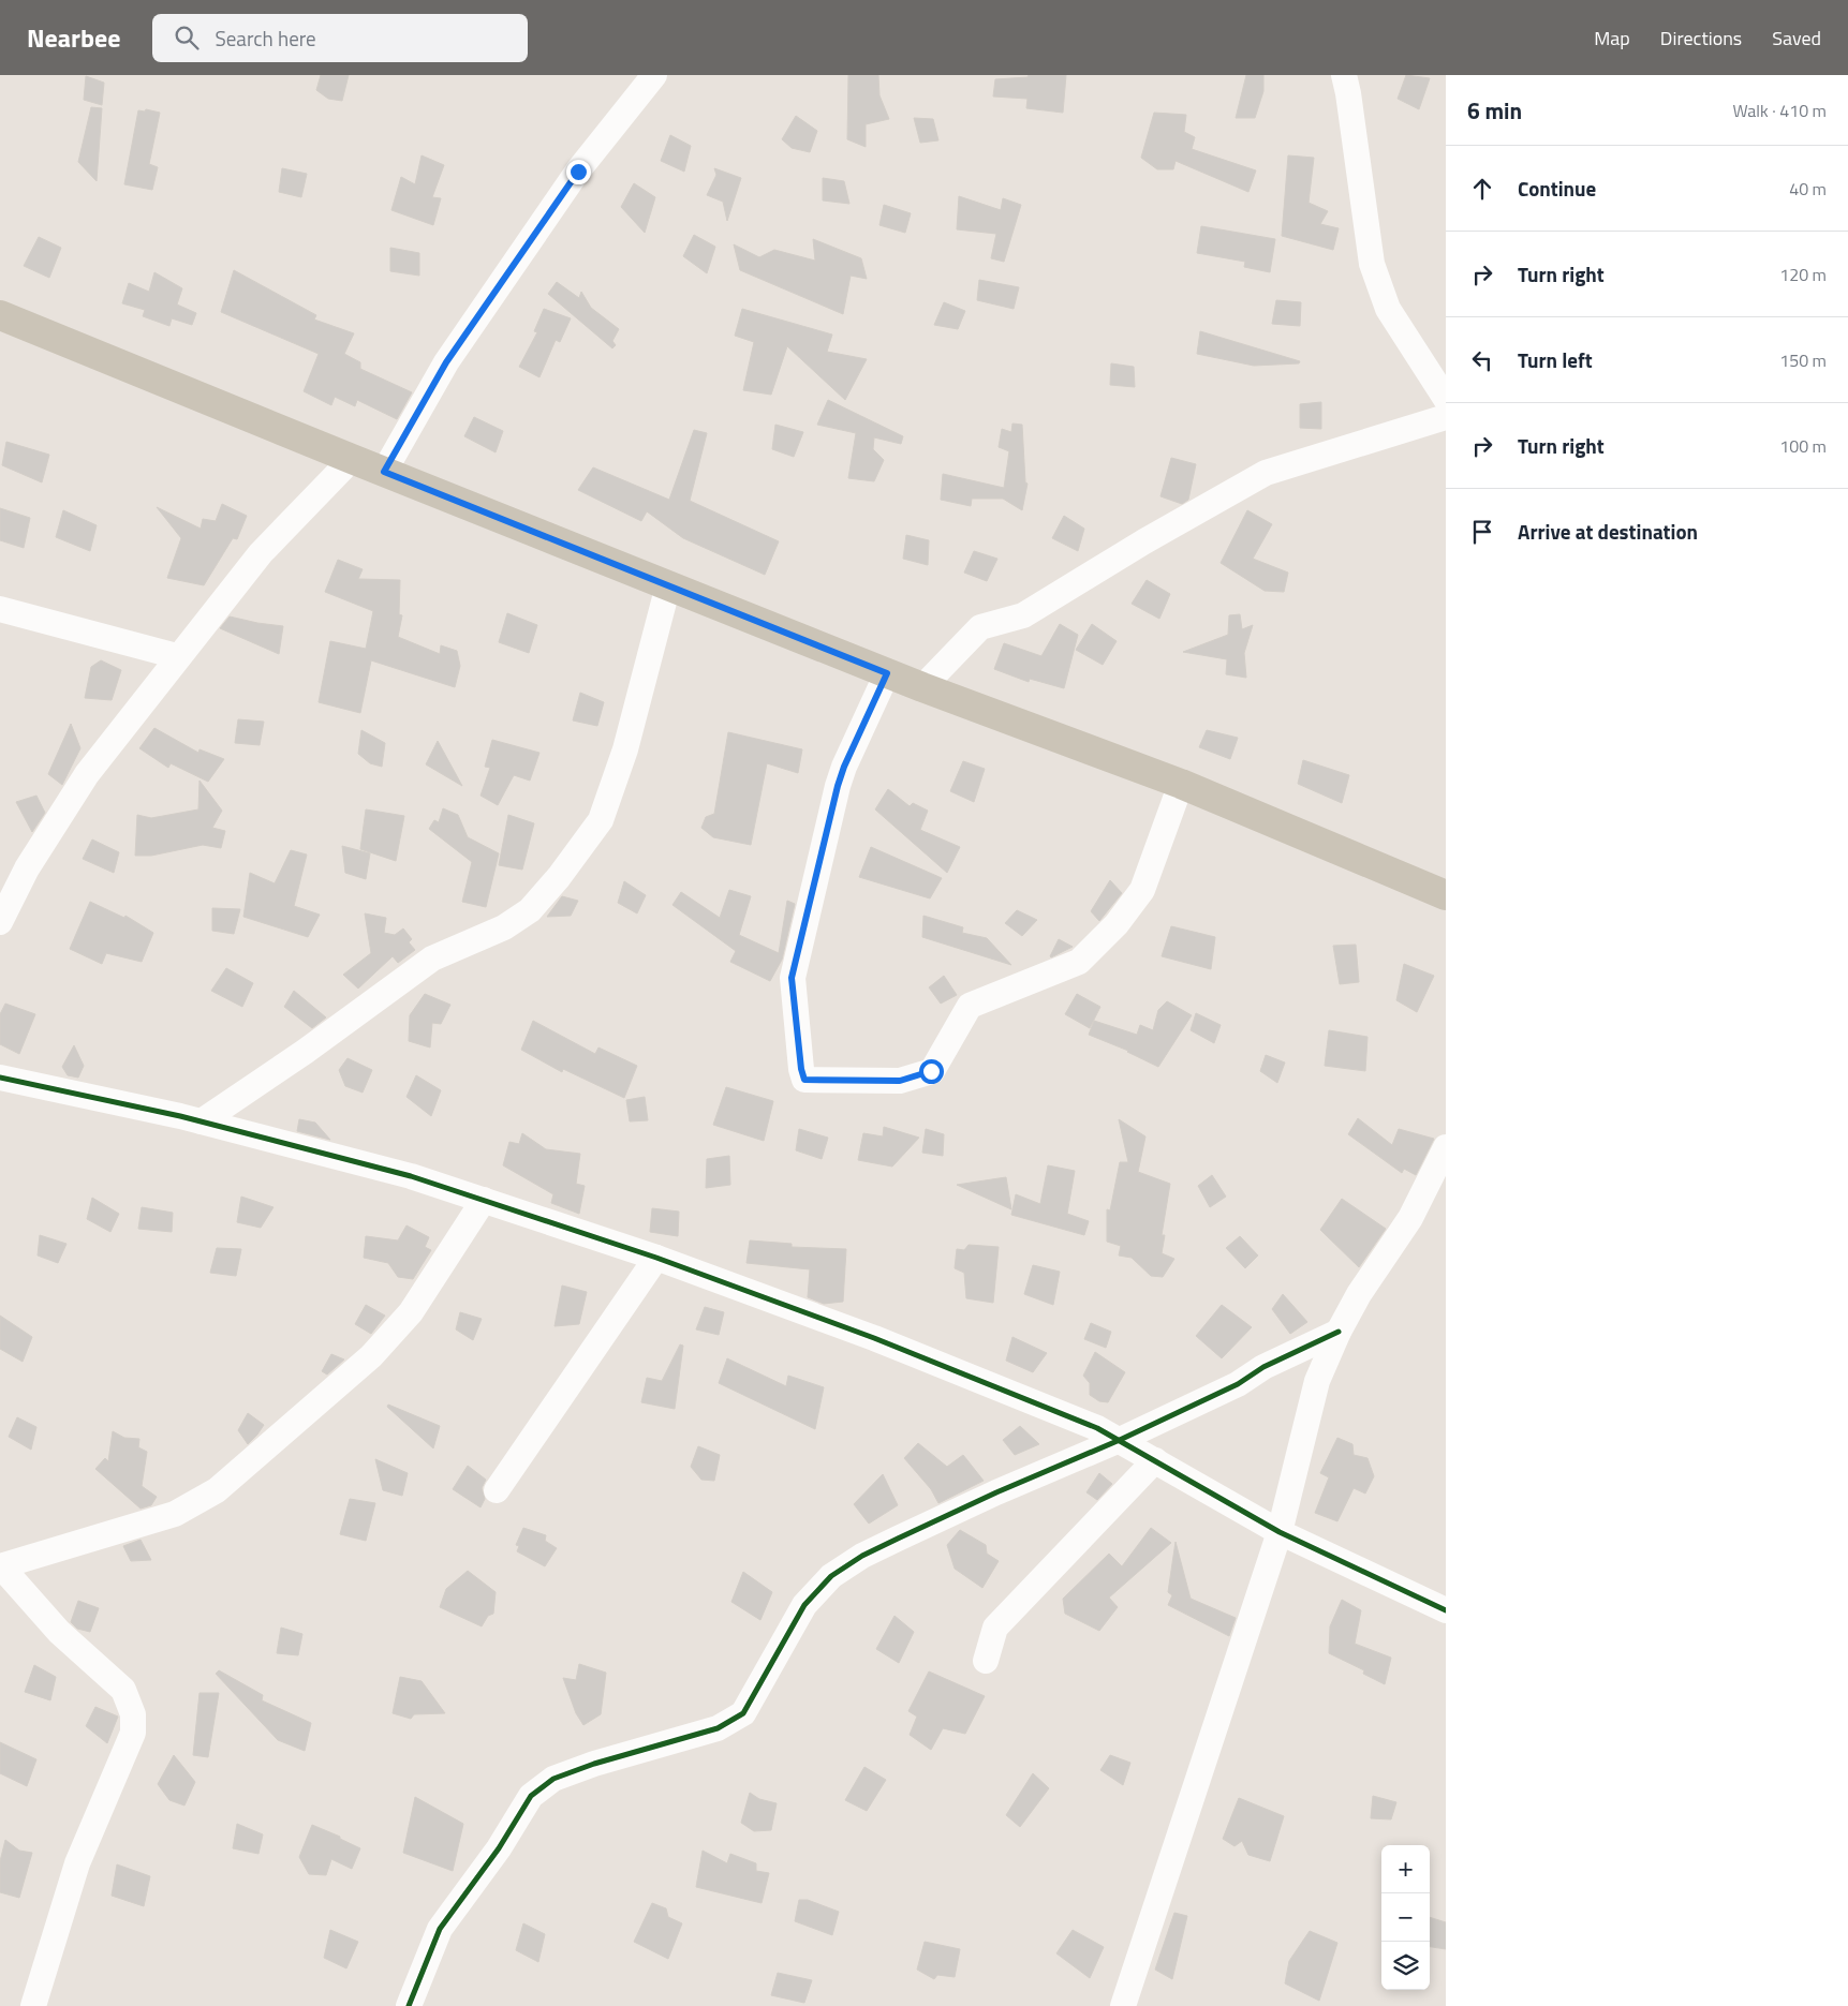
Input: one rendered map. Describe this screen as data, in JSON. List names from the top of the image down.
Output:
{
  "page": {
    "header": "Nearbee",
    "search": "Search here",
    "nav": ["Map", "Directions", "Saved"],
    "heading": ["6 min", "Walk · 410 m"],
    "list": [
      ["Continue", "40 m"],
      ["Turn right", "120 m"],
      ["Turn left", "150 m"],
      ["Turn right", "100 m"],
      "Arrive at destination"
    ],
    "map_buttons": ["+", "−"]
  }
}
